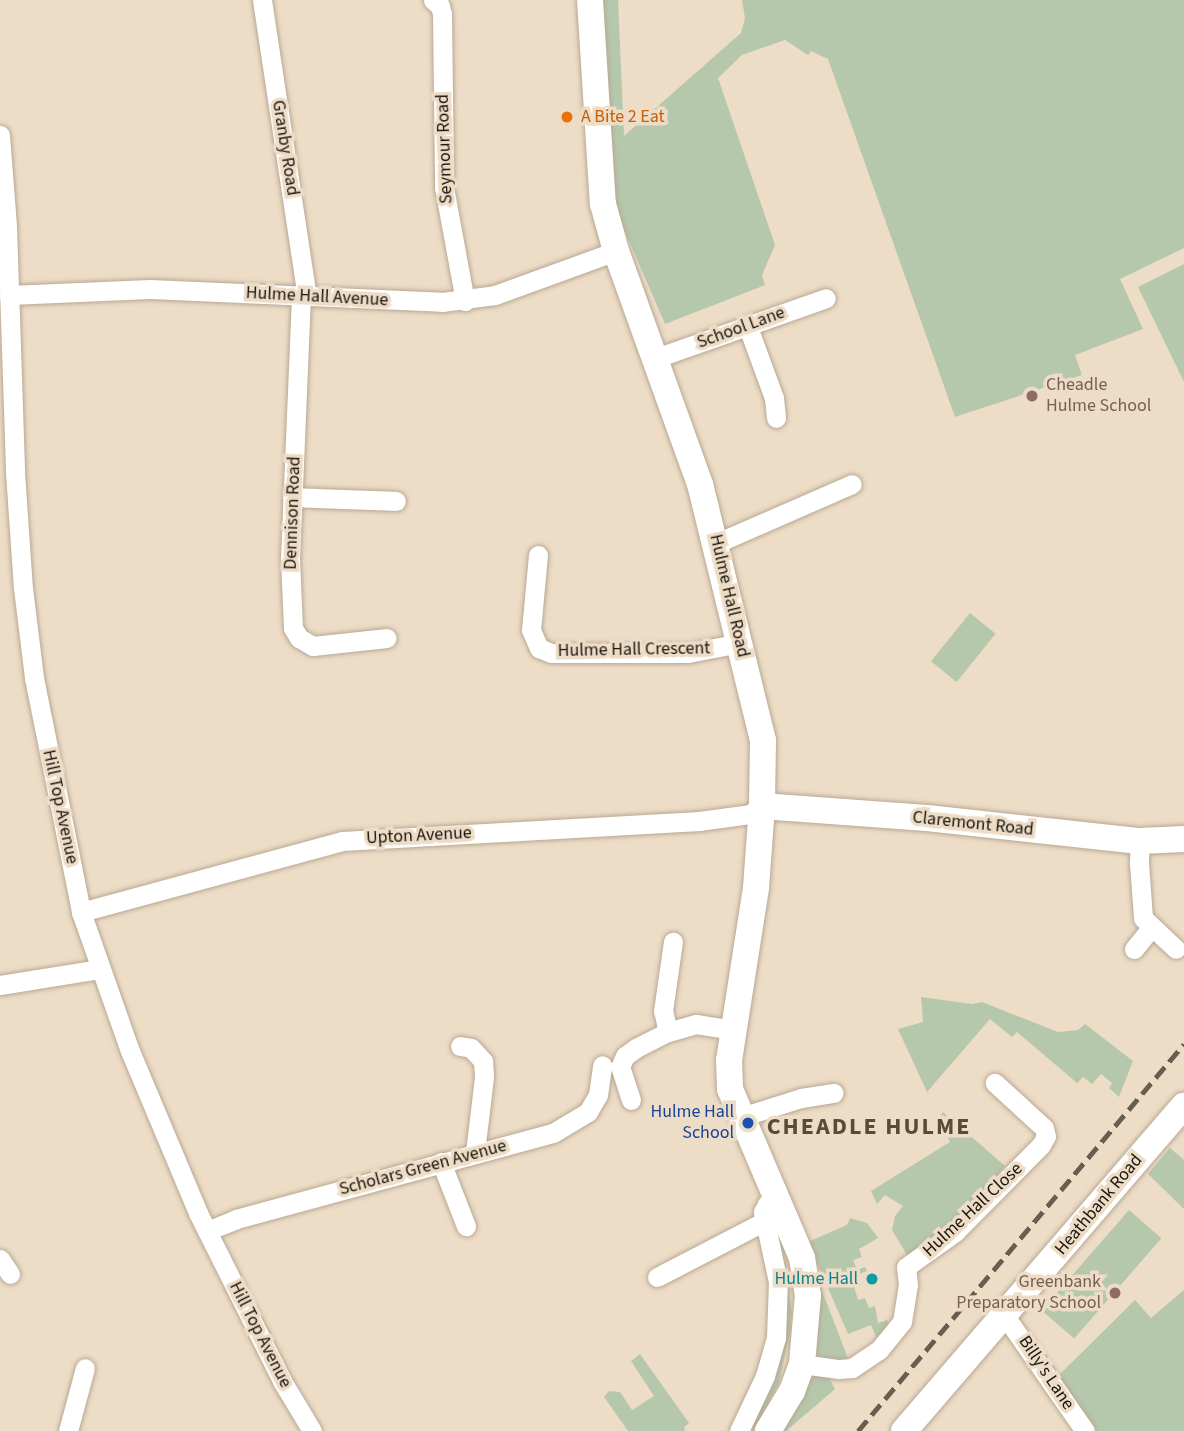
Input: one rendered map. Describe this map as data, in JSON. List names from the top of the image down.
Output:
{
  "streets": {
    "main road": ["Hulme Hall Road", "Claremont Road", "Heathbank Road"],
    "street": [
      "Granby Road",
      "Seymour Road",
      "Hulme Hall Avenue",
      "School Lane",
      "Dennison Road",
      "Hulme Hall Crescent",
      "Hill Top Avenue",
      "Upton Avenue",
      "Scholars Green Avenue",
      "Hulme Hall Close",
      "Billy's Lane"
    ]
  },
  "crossings": [
    ["Granby Road", "Hulme Hall Avenue"],
    ["Granby Road", "Dennison Road"],
    ["Seymour Road", "Hulme Hall Avenue"],
    ["Hulme Hall Avenue", "Dennison Road"],
    ["Hulme Hall Avenue", "Hulme Hall Road"],
    ["Hulme Hall Avenue", "Hill Top Avenue"],
    ["School Lane", "Hulme Hall Road"],
    ["Hulme Hall Road", "Hulme Hall Crescent"],
    ["Hulme Hall Road", "Claremont Road"],
    ["Hulme Hall Road", "Upton Avenue"],
    ["Hulme Hall Road", "Hulme Hall Close"],
    ["Hill Top Avenue", "Upton Avenue"],
    ["Hill Top Avenue", "Scholars Green Avenue"],
    ["Claremont Road", "Upton Avenue"],
    ["Heathbank Road", "Billy's Lane"]
  ],
  "districts": ["CHEADLE HULME"],
  "places": [
    "A Bite 2 Eat",
    "Cheadle Hulme School",
    "Hulme Hall School",
    "Hulme Hall",
    "Greenbank Preparatory School"
  ]
}
